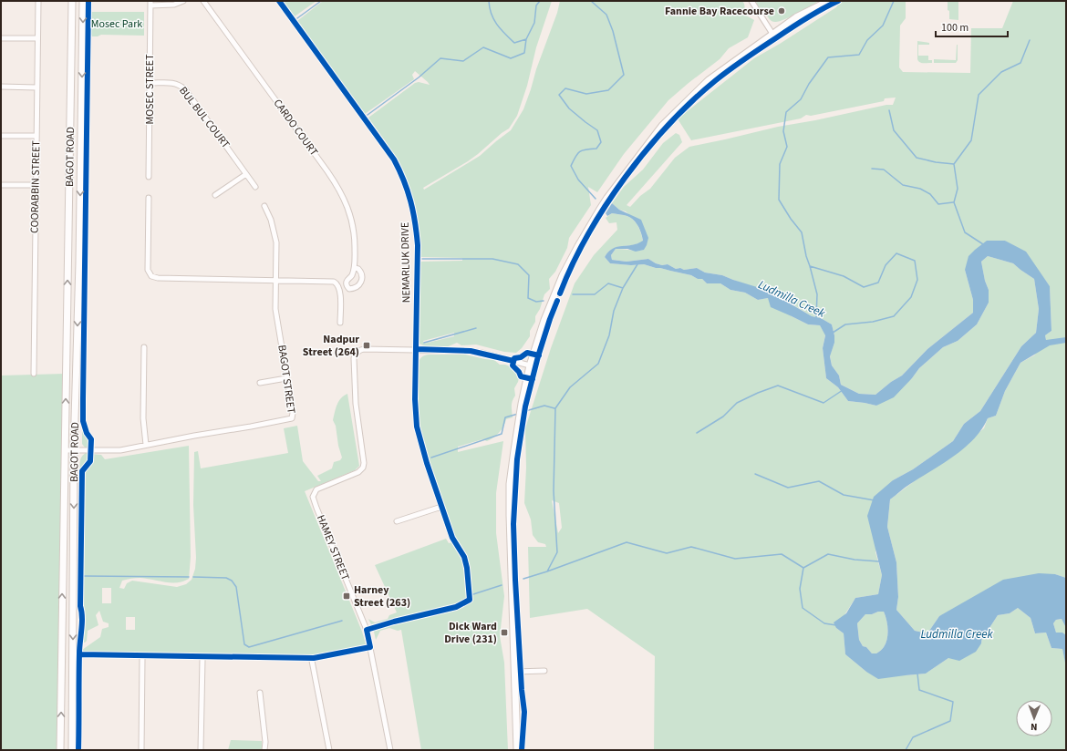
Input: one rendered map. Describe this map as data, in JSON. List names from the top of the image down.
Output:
{
  "streets": {
    "main road": ["BAGOT ROAD"],
    "street": [
      "MOSEC STREET",
      "BUL BUL COURT",
      "CARDO COURT",
      "COORABBIN STREET",
      "NEMARLUK DRIVE",
      "BAGOT STREET",
      "HAMEY STREET"
    ]
  },
  "crossings": [
    ["MOSEC STREET", "BUL BUL COURT"],
    ["BAGOT ROAD", "BAGOT STREET"],
    ["NEMARLUK DRIVE", "HAMEY STREET"]
  ],
  "water": ["Ludmilla Creek"],
  "parks": ["Mosec Park"],
  "places": {
    "other": ["Fannie Bay Racecourse"],
    "transit": ["Nadpur Street (264)", "Harney Street (263)", "Dick Ward Drive (231)"]
  },
  "scale_bar": "100 m",
  "north": "bottom"
}
